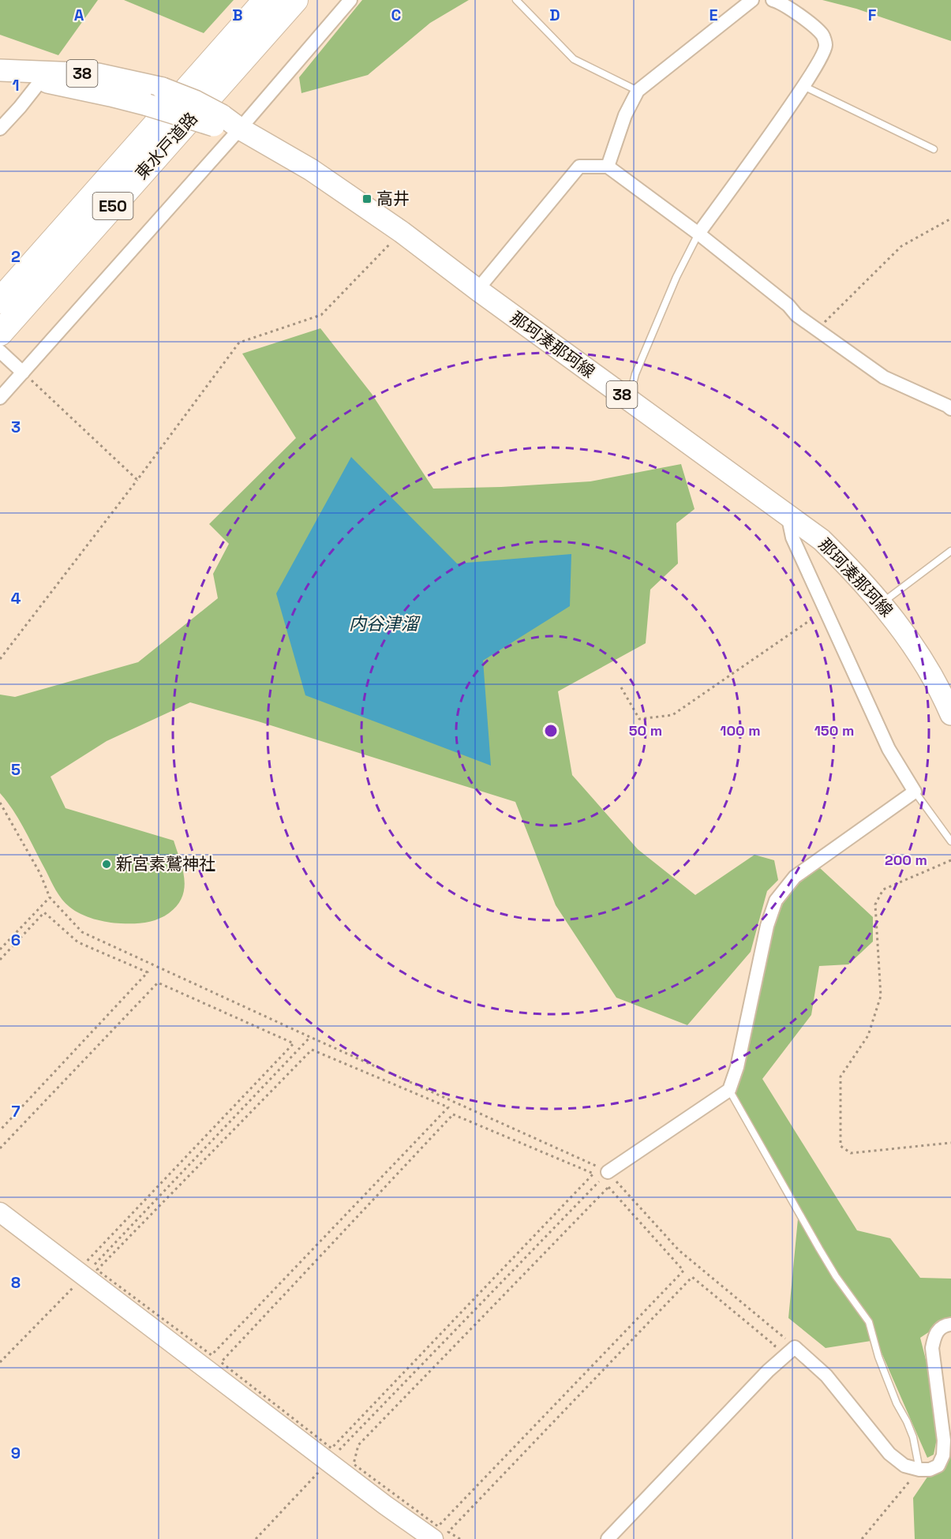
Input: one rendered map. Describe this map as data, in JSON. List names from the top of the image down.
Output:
{
  "streets": {
    "highway": ["東水戸道路", "E50"],
    "main road": ["38", "那珂湊那珂線"]
  },
  "water": ["内谷津溜"],
  "places": {
    "transit": ["高井"],
    "other": ["新宮素鷲神社"]
  },
  "grid": {
    "columns": [
      "A",
      "B",
      "C",
      "D",
      "E",
      "F"
    ],
    "rows": [
      "1",
      "2",
      "3",
      "4",
      "5",
      "6",
      "7",
      "8",
      "9"
    ]
  },
  "rings": [
    "50 m",
    "100 m",
    "150 m",
    "200 m"
  ]
}
